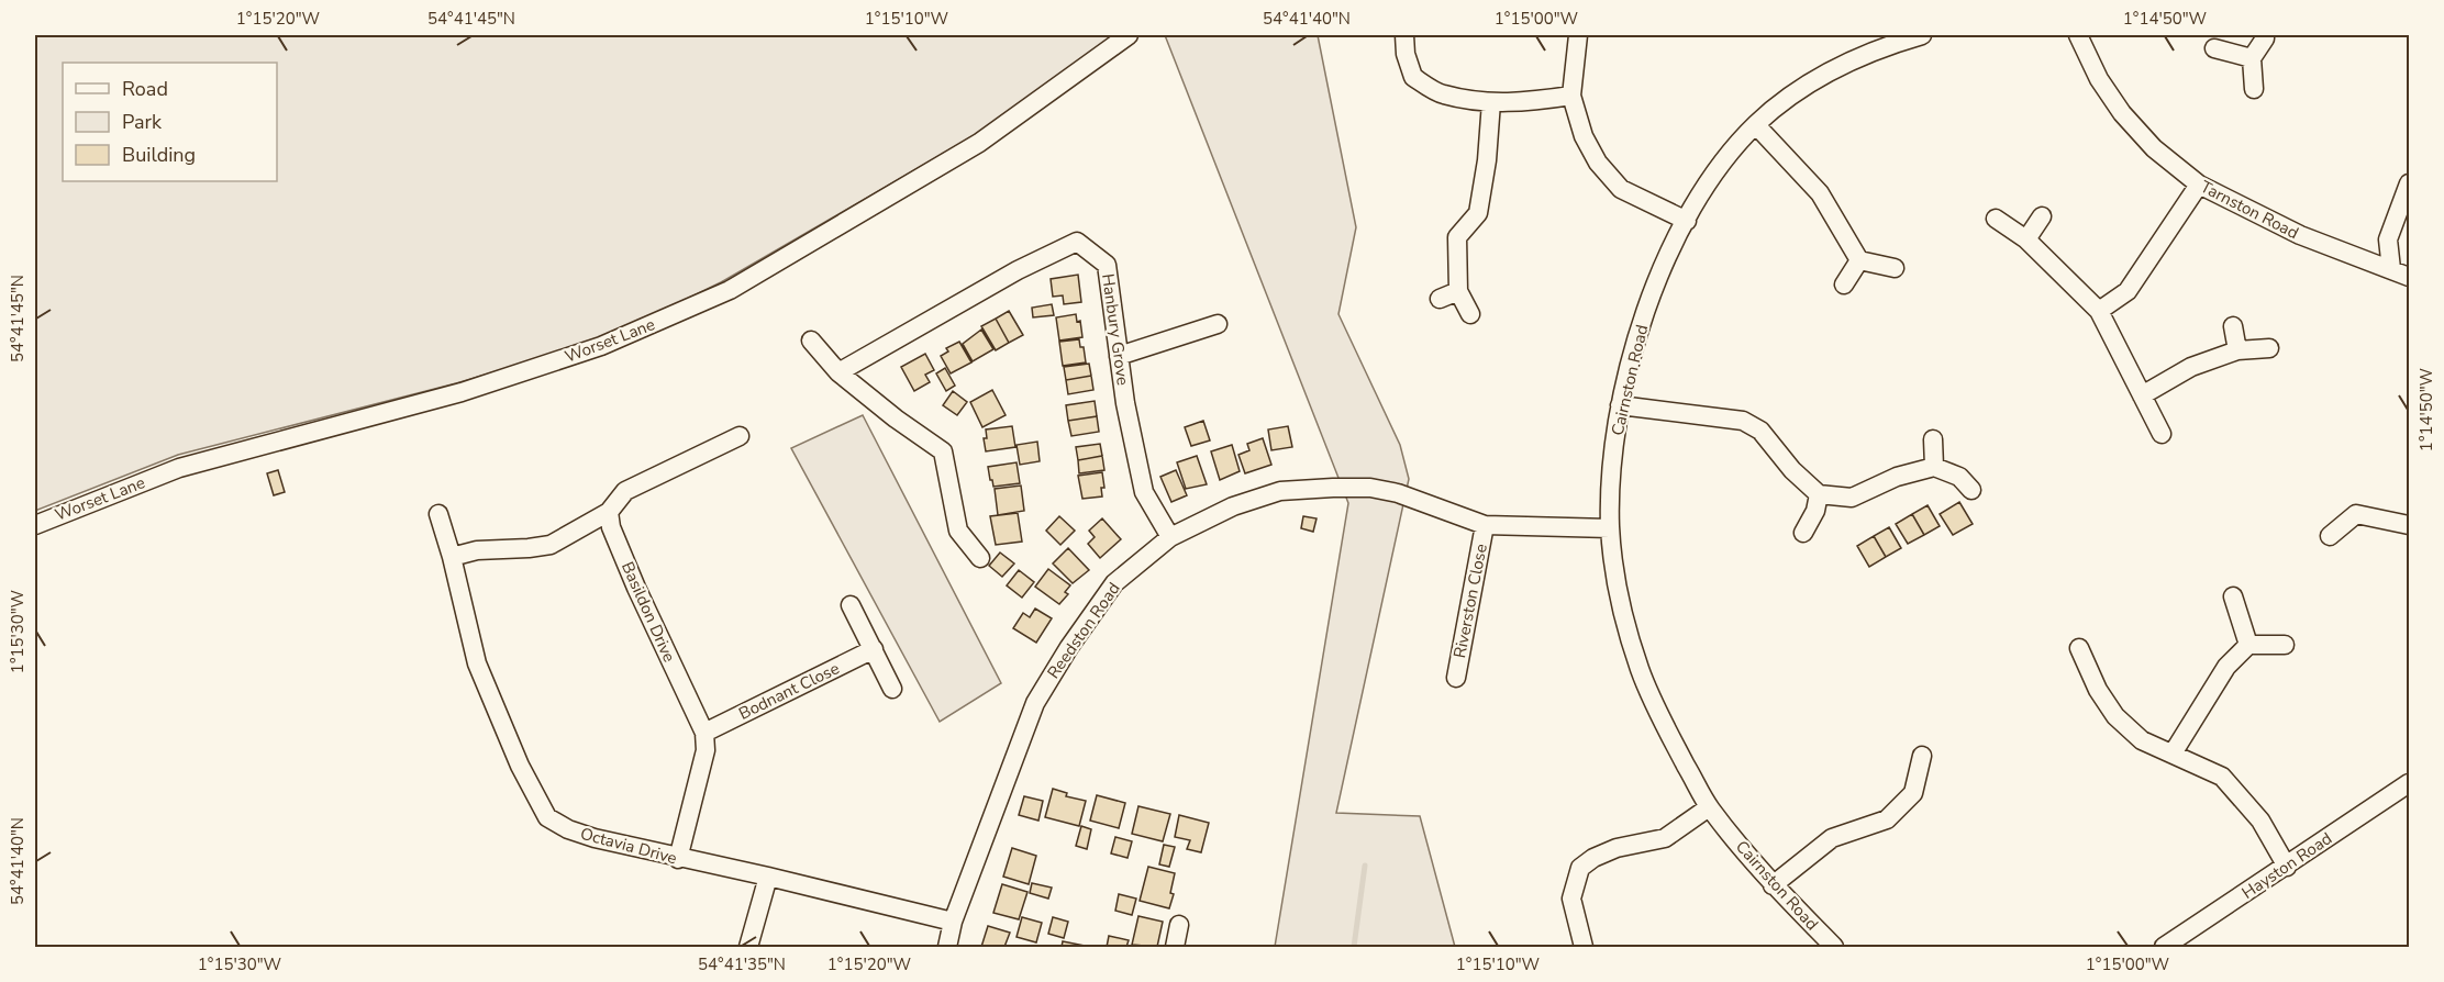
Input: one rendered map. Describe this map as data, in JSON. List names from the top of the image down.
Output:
{
  "streets": {
    "street": [
      "Tarnston Road",
      "Hanbury Grove",
      "Worset Lane",
      "Cairnston Road",
      "Riverston Close",
      "Basildon Drive",
      "Reedston Road",
      "Bodnant Close",
      "Octavia Drive",
      "Hayston Road"
    ]
  },
  "crossings": [
    ["Hanbury Grove", "Reedston Road"],
    ["Cairnston Road", "Reedston Road"],
    ["Riverston Close", "Reedston Road"],
    ["Basildon Drive", "Bodnant Close"],
    ["Basildon Drive", "Octavia Drive"],
    ["Reedston Road", "Octavia Drive"]
  ],
  "legend": ["Road", "Park", "Building"],
  "coordinates": [
    "1°15'20\"W",
    "54°41'45\"N",
    "1°15'10\"W",
    "54°41'40\"N",
    "1°15'00\"W",
    "1°14'50\"W",
    "1°15'30\"W",
    "54°41'35\"N"
  ]
}
